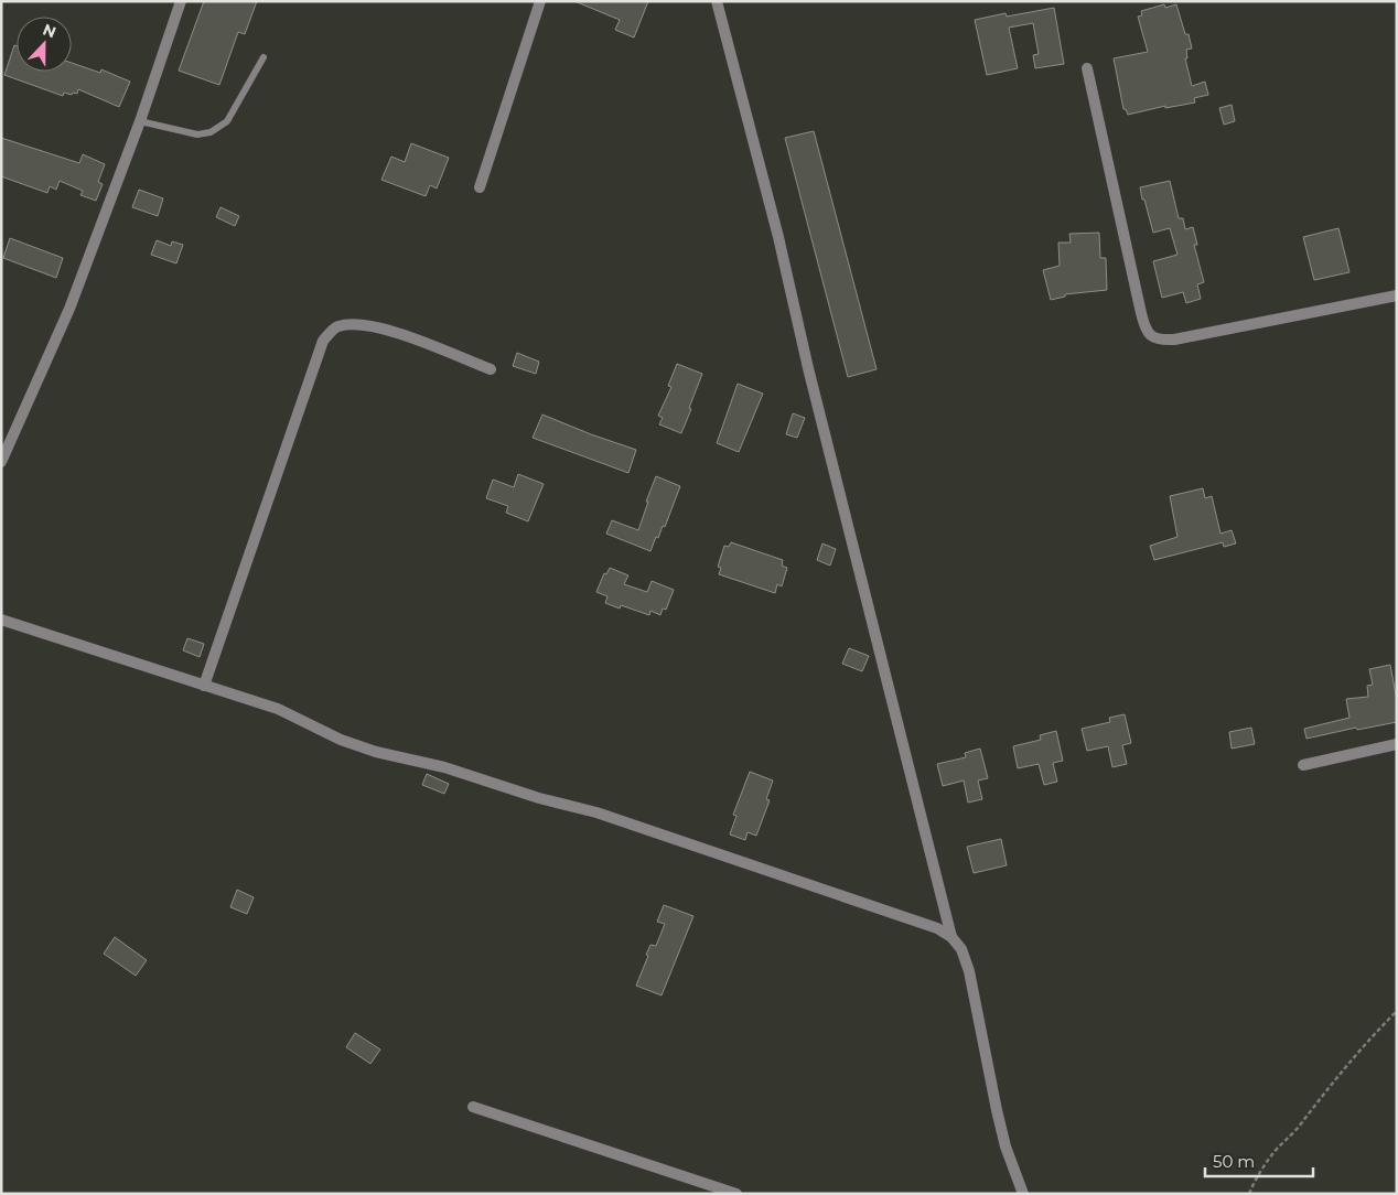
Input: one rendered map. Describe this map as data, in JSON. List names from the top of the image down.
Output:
{
  "scale_bar": "50 m",
  "north": "top"
}
